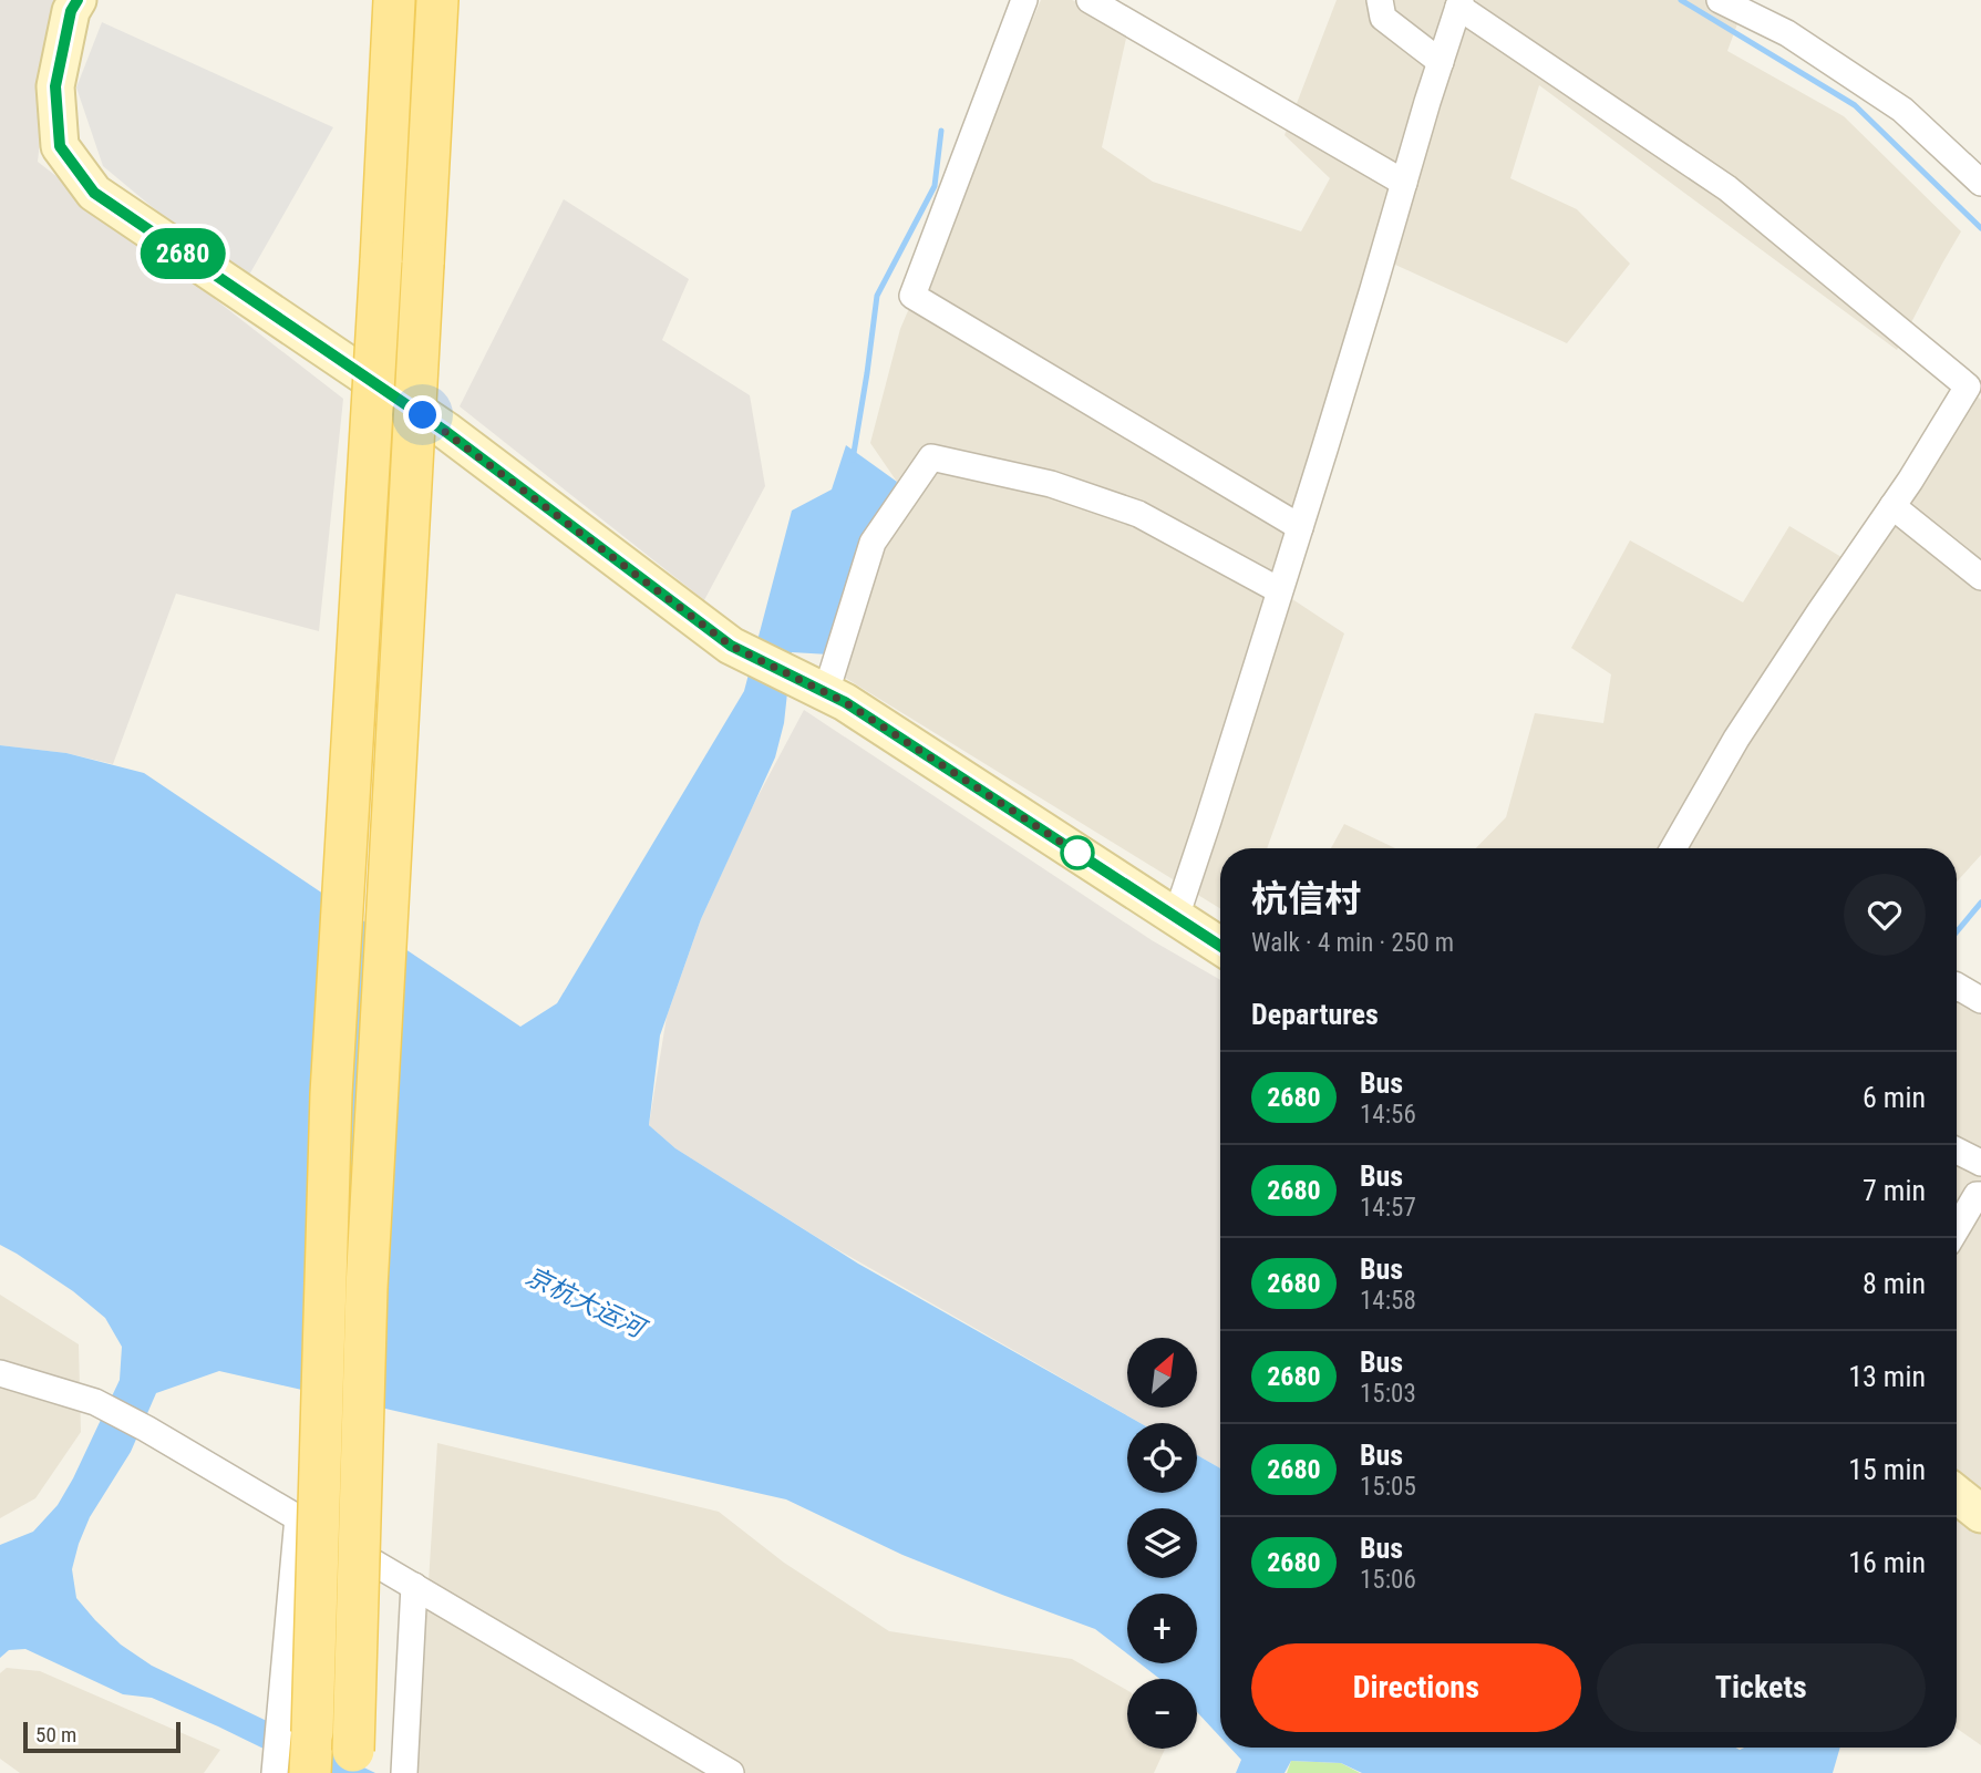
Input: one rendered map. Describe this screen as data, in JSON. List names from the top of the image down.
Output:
{
  "water": ["京杭大运河"],
  "lines": ["bus line 2680"],
  "scale_bar": "50 m",
  "north": "top right",
  "page": {
    "on_map": "2680",
    "heading": [
      ["杭信村", "Walk · 4 min · 250 m"],
      "Departures"
    ],
    "list": [
      {
        "mark": "2680",
        "name": "Bus",
        "note": "14:56",
        "value": "6 min"
      },
      {
        "mark": "2680",
        "name": "Bus",
        "note": "14:57",
        "value": "7 min"
      },
      {
        "mark": "2680",
        "name": "Bus",
        "note": "14:58",
        "value": "8 min"
      },
      {
        "mark": "2680",
        "name": "Bus",
        "note": "15:03",
        "value": "13 min"
      },
      {
        "mark": "2680",
        "name": "Bus",
        "note": "15:05",
        "value": "15 min"
      },
      {
        "mark": "2680",
        "name": "Bus",
        "note": "15:06",
        "value": "16 min"
      }
    ],
    "map_buttons": ["+", "−"],
    "buttons": ["Directions", "Tickets"],
    "scale": "50 m"
  }
}
